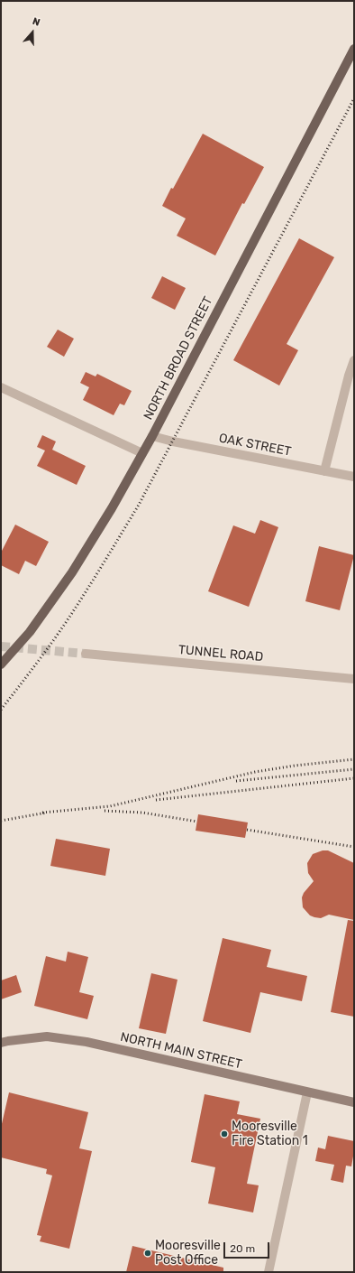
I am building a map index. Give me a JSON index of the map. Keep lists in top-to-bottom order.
{
  "streets": {
    "main road": ["NORTH BROAD STREET", "NORTH MAIN STREET"],
    "street": ["OAK STREET", "TUNNEL ROAD"]
  },
  "crossings": [
    ["NORTH BROAD STREET", "OAK STREET"]
  ],
  "places": ["Mooresville Fire Station 1", "Mooresville Post Office"],
  "scale_bar": "20 m",
  "north": "top"
}
